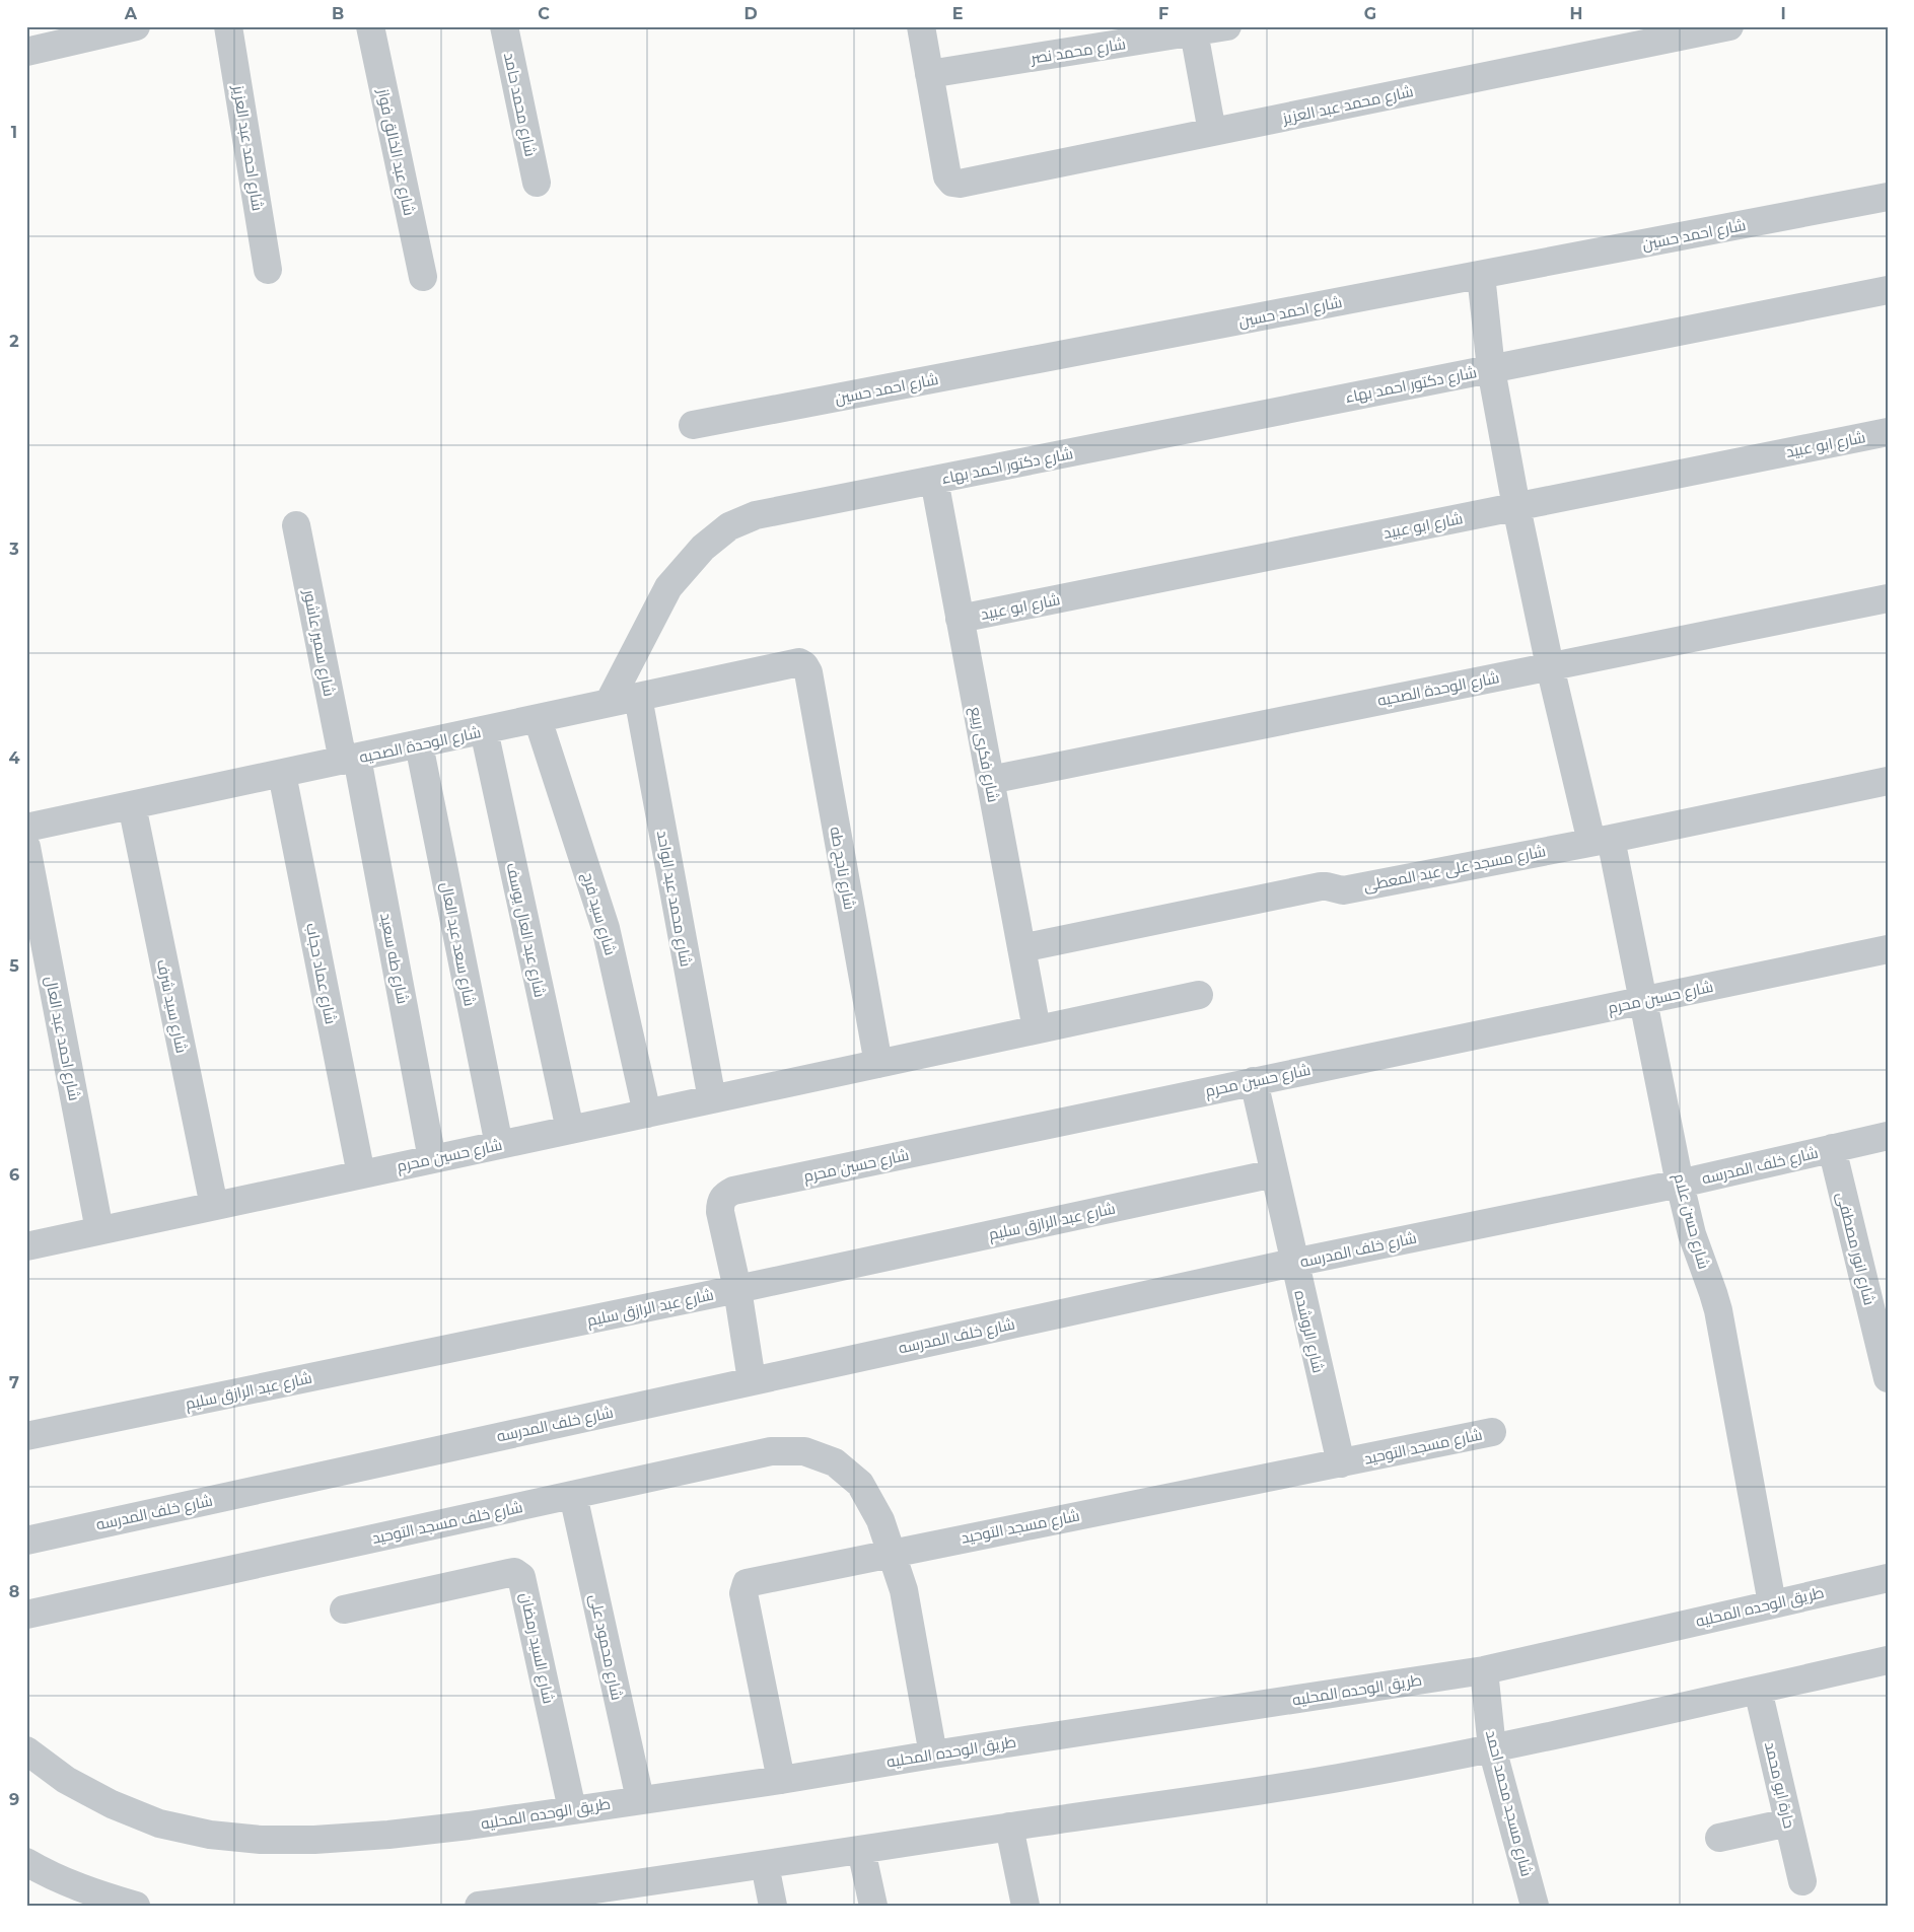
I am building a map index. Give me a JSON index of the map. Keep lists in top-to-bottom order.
{
  "streets": {
    "street": [
      "شارع محمد نصر",
      "شارع محمد حامد",
      "شارع محمد عبد العزيز",
      "شارع احمد عبد العزيز",
      "شارع عبد الخالق فواز",
      "شارع احمد حسين",
      "شارع دكتور احمد بهاء",
      "شارع ابو عبيد",
      "شارع سمير عاشور",
      "شارع الوحدة الصحيه",
      "شارع فكرى ربيع",
      "شارع ناجح طه",
      "شارع مسجد على عبد المعطى",
      "شارع محمد عبد الواحد",
      "شارع سيد فرج",
      "شارع عبد العال يوسف",
      "شارع سعد عبد العال",
      "شارع طه سعيد",
      "شارع عماد حجاب",
      "شارع حسين محرم",
      "شارع سيد شرف",
      "شارع احمد عبد العال",
      "شارع خلف المدرسه",
      "شارع عبد الرازق سليم",
      "شارع حسن علام",
      "شارع انور مصطفى",
      "شارع الروشده",
      "شارع مسجد التوحيد",
      "شارع خلف مسجد التوحيد",
      "طريق الوحده المحليه",
      "شارع محمود على",
      "شارع السيد رمضان",
      "حارة ابو محمد",
      "شارع مسجد محمد احمد"
    ]
  },
  "crossings": [
    ["شارع محمد نصر", "شارع محمد عبد العزيز"],
    ["شارع احمد حسين", "شارع حسن علام"],
    ["شارع دكتور احمد بهاء", "شارع الوحدة الصحيه"],
    ["شارع دكتور احمد بهاء", "شارع فكرى ربيع"],
    ["شارع دكتور احمد بهاء", "شارع حسن علام"],
    ["شارع ابو عبيد", "شارع فكرى ربيع"],
    ["شارع ابو عبيد", "شارع حسن علام"],
    ["شارع سمير عاشور", "شارع الوحدة الصحيه"],
    ["شارع سمير عاشور", "شارع طه سعيد"],
    ["شارع الوحدة الصحيه", "شارع فكرى ربيع"],
    ["شارع الوحدة الصحيه", "شارع ناجح طه"],
    ["شارع الوحدة الصحيه", "شارع محمد عبد الواحد"],
    ["شارع الوحدة الصحيه", "شارع سيد فرج"],
    ["شارع الوحدة الصحيه", "شارع عبد العال يوسف"],
    ["شارع الوحدة الصحيه", "شارع سعد عبد العال"],
    ["شارع الوحدة الصحيه", "شارع طه سعيد"],
    ["شارع الوحدة الصحيه", "شارع عماد حجاب"],
    ["شارع الوحدة الصحيه", "شارع سيد شرف"],
    ["شارع الوحدة الصحيه", "شارع حسن علام"],
    ["شارع فكرى ربيع", "شارع مسجد على عبد المعطى"],
    ["شارع فكرى ربيع", "شارع حسين محرم"],
    ["شارع ناجح طه", "شارع حسين محرم"],
    ["شارع مسجد على عبد المعطى", "شارع حسن علام"],
    ["شارع محمد عبد الواحد", "شارع حسين محرم"],
    ["شارع سيد فرج", "شارع حسين محرم"],
    ["شارع عبد العال يوسف", "شارع حسين محرم"],
    ["شارع سعد عبد العال", "شارع حسين محرم"],
    ["شارع طه سعيد", "شارع حسين محرم"],
    ["شارع عماد حجاب", "شارع حسين محرم"],
    ["شارع حسين محرم", "شارع سيد شرف"],
    ["شارع حسين محرم", "شارع احمد عبد العال"],
    ["شارع حسين محرم", "شارع خلف المدرسه"],
    ["شارع حسين محرم", "شارع عبد الرازق سليم"],
    ["شارع حسين محرم", "شارع حسن علام"],
    ["شارع حسين محرم", "شارع الروشده"],
    ["شارع خلف المدرسه", "شارع حسن علام"],
    ["شارع خلف المدرسه", "شارع انور مصطفى"],
    ["شارع خلف المدرسه", "شارع الروشده"],
    ["شارع عبد الرازق سليم", "شارع الروشده"],
    ["شارع حسن علام", "طريق الوحده المحليه"],
    ["شارع الروشده", "شارع مسجد التوحيد"],
    ["شارع مسجد التوحيد", "شارع خلف مسجد التوحيد"],
    ["شارع مسجد التوحيد", "طريق الوحده المحليه"],
    ["شارع خلف مسجد التوحيد", "شارع محمود على"],
    ["طريق الوحده المحليه", "شارع محمود على"],
    ["طريق الوحده المحليه", "شارع السيد رمضان"],
    ["طريق الوحده المحليه", "شارع مسجد محمد احمد"]
  ],
  "grid": {
    "columns": [
      "A",
      "B",
      "C",
      "D",
      "E",
      "F",
      "G",
      "H",
      "I"
    ],
    "rows": [
      "1",
      "2",
      "3",
      "4",
      "5",
      "6",
      "7",
      "8",
      "9"
    ]
  }
}
